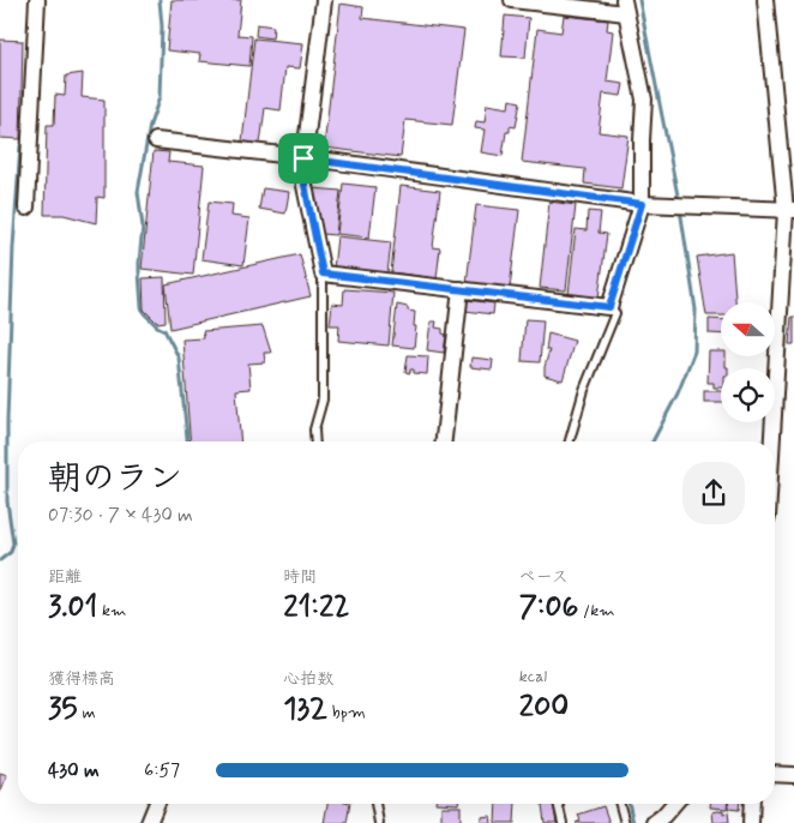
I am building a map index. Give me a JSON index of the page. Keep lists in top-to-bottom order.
{
  "north": "left",
  "page": {
    "heading": ["朝のラン", "07:30 · 7 × 430 m"],
    "stats": [
      ["距離", "3.01 km"],
      ["時間", "21:22"],
      ["ペース", "7:06 /km"],
      ["獲得標高", "35 m"],
      ["心拍数", "132 bpm"],
      ["kcal", "200"]
    ],
    "list": [
      {
        "name": "430 m",
        "note": "6:57"
      }
    ]
  }
}
